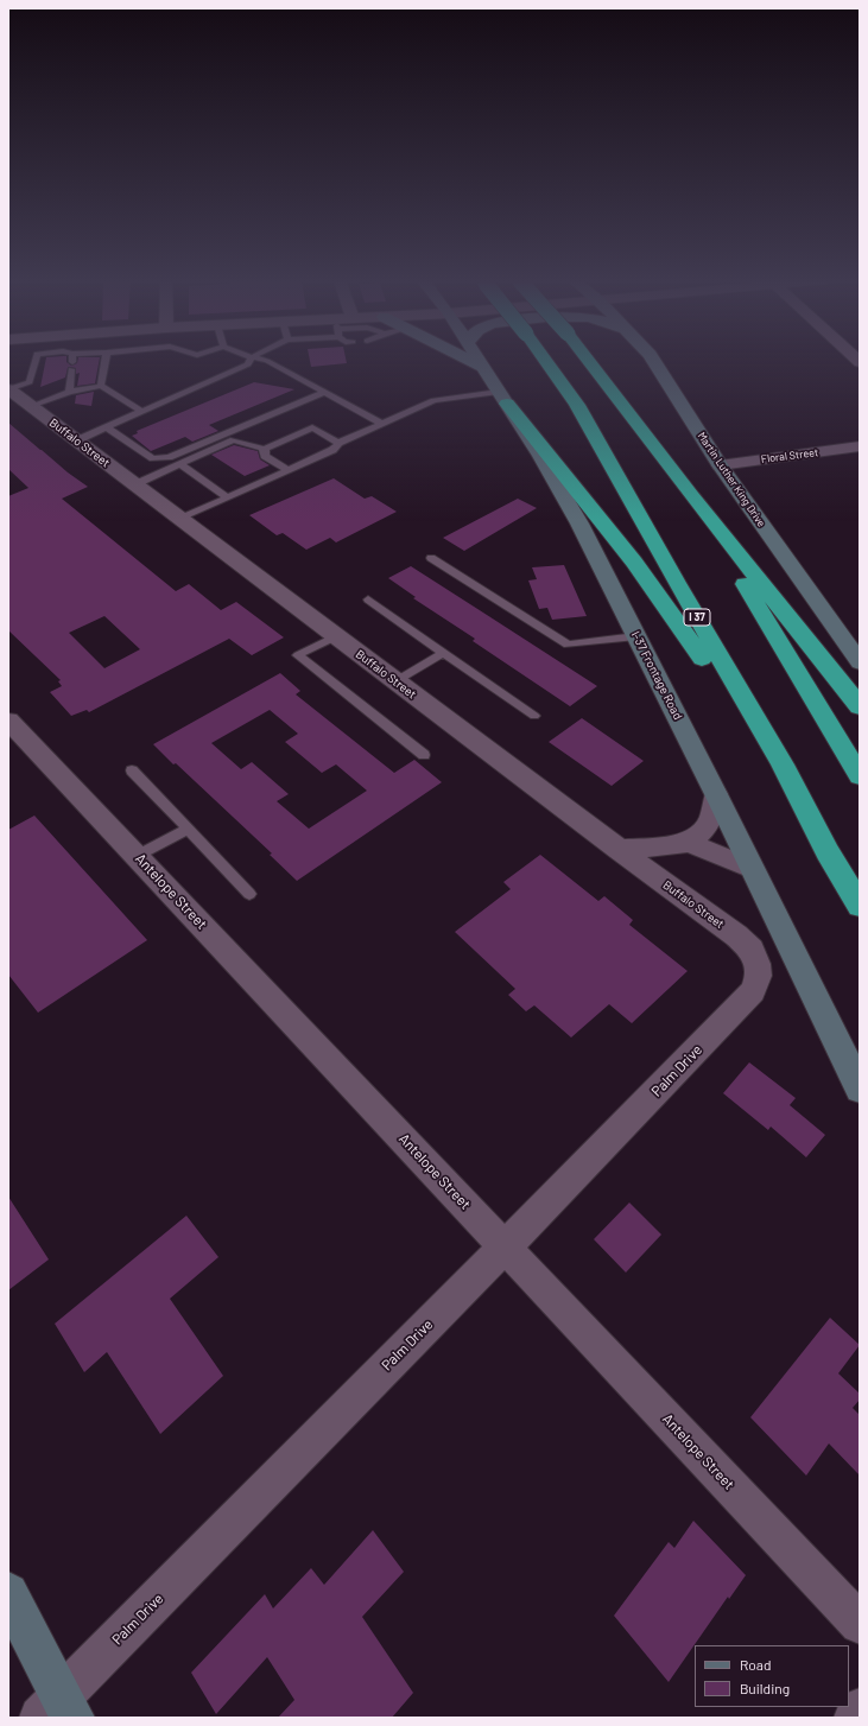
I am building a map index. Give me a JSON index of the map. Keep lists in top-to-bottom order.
{
  "streets": {
    "highway": ["I 37"],
    "main road": ["Martin Luther King Drive", "I-37 Frontage Road"],
    "street": [
      "Buffalo Street",
      "Floral Street",
      "Antelope Street",
      "Palm Drive"
    ]
  },
  "crossings": [
    ["Buffalo Street", "Palm Drive"],
    ["Floral Street", "Martin Luther King Drive"],
    ["Antelope Street", "Palm Drive"]
  ],
  "legend": ["Road", "Building"]
}
